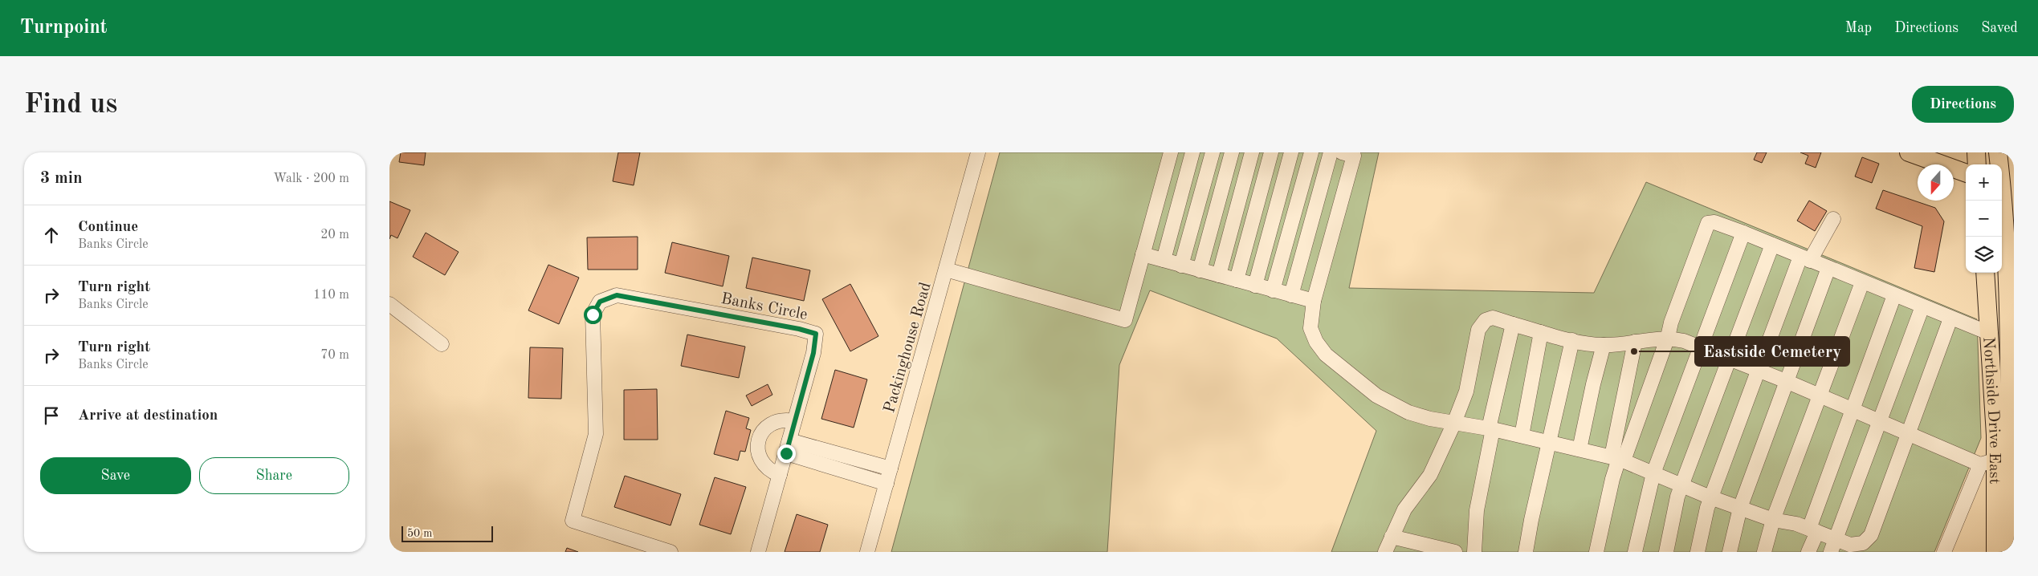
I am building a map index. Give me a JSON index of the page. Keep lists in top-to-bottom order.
{
  "streets": {
    "main road": ["Northside Drive East"],
    "street": ["Banks Circle", "Packinghouse Road"]
  },
  "places": ["Eastside Cemetery"],
  "scale_bar": "50 m",
  "north": "bottom",
  "page": {
    "header": "Turnpoint",
    "nav": ["Map", "Directions", "Saved"],
    "buttons": [
      "Directions",
      ["Save", "Share"]
    ],
    "title": "Find us",
    "heading": ["3 min", "Walk · 200 m"],
    "map_buttons": ["+", "−"],
    "list": [
      ["Continue", "Banks Circle", "20 m"],
      ["Turn right", "Banks Circle", "110 m"],
      ["Turn right", "Banks Circle", "70 m"],
      "Arrive at destination"
    ],
    "scale": "50 m"
  }
}
